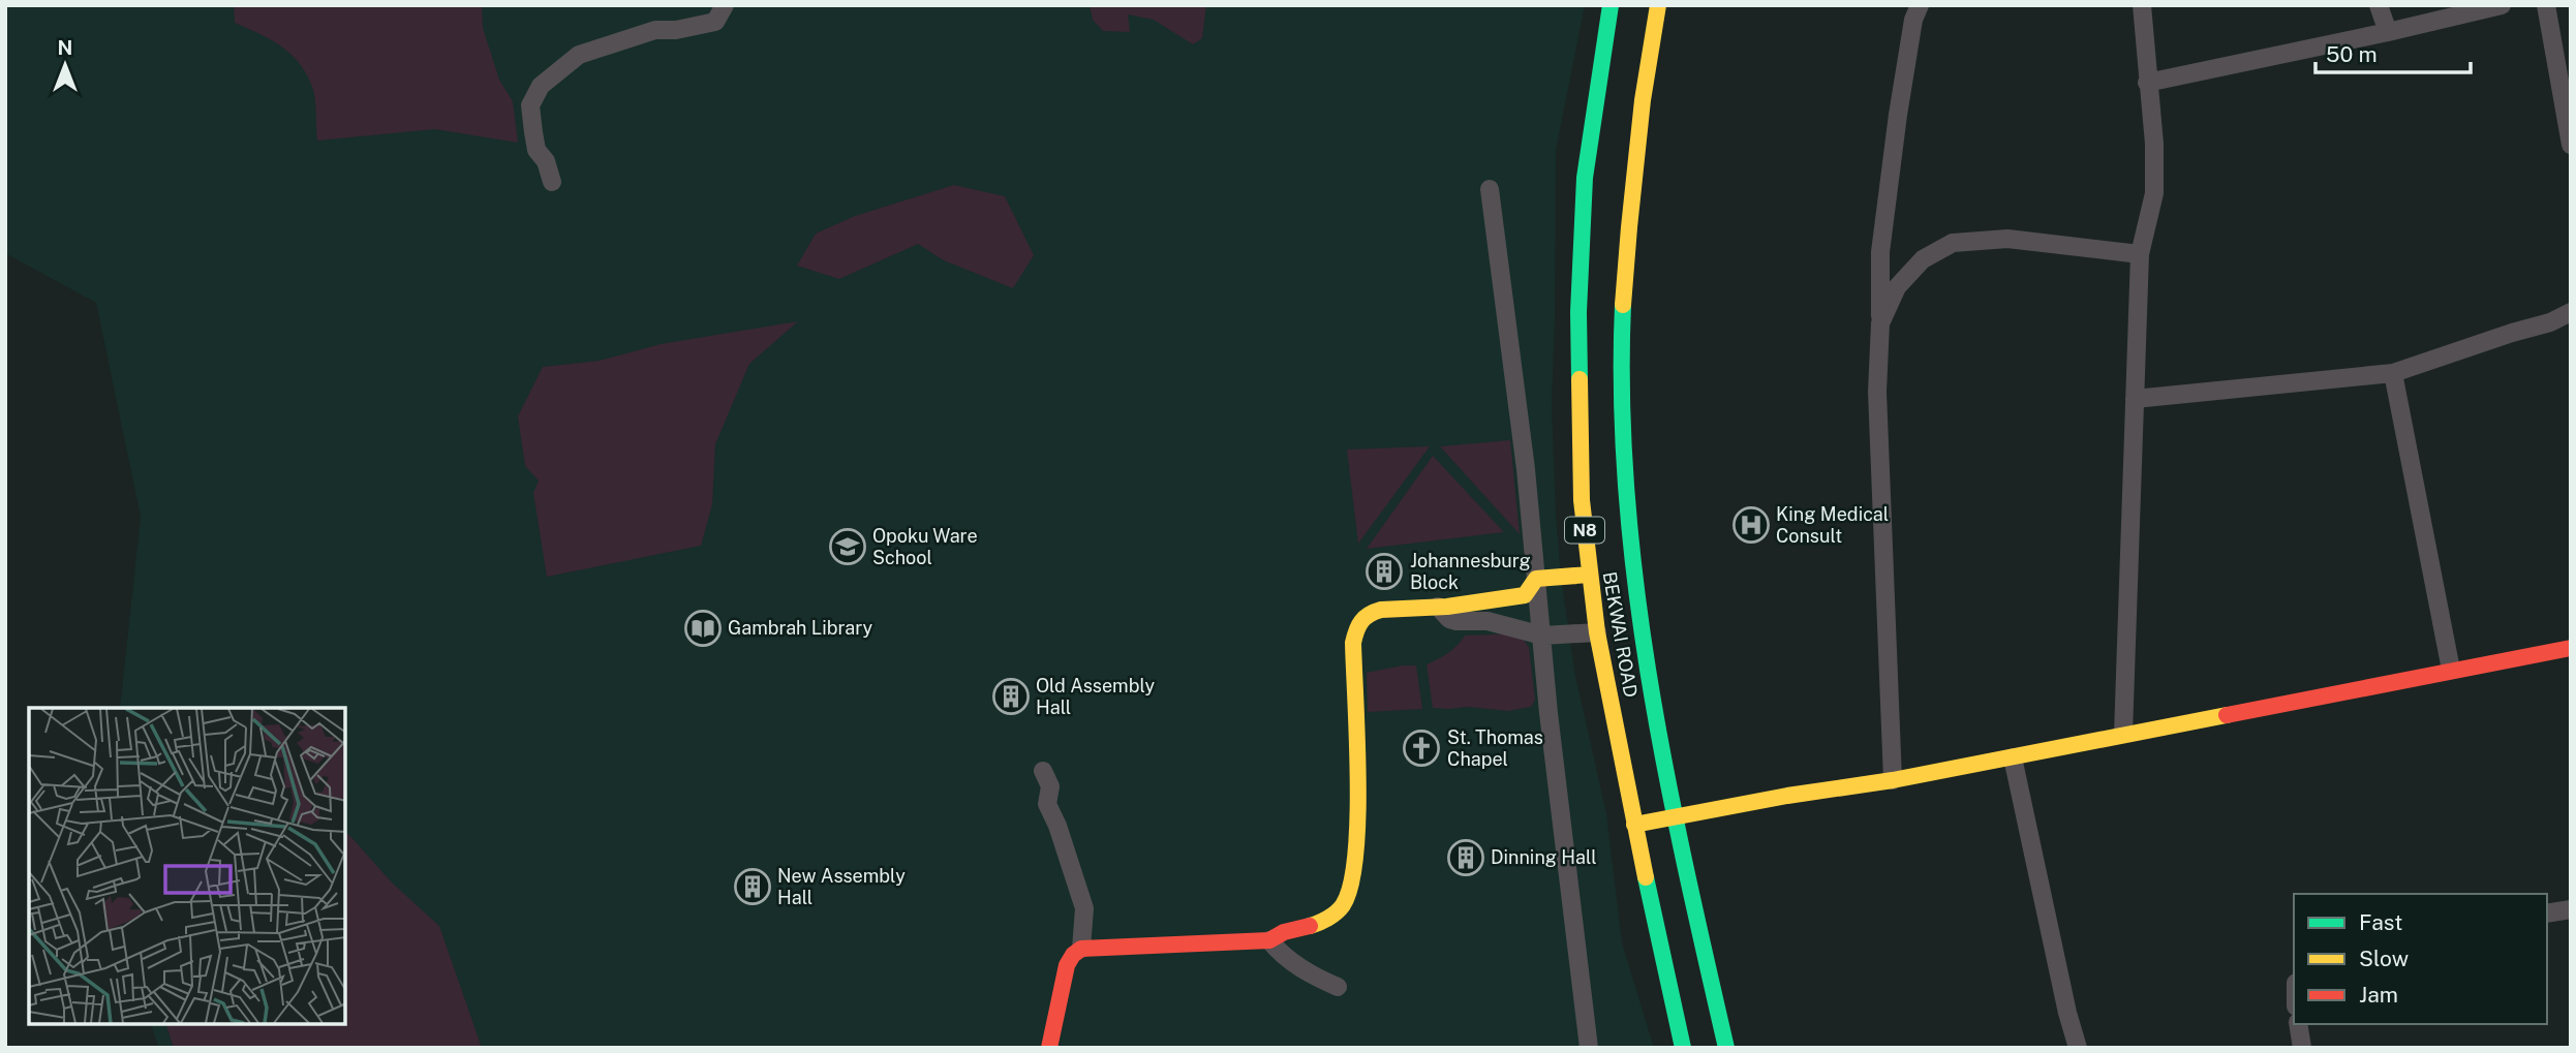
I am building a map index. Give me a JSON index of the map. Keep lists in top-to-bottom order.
{
  "streets": {
    "main road": ["N8", "BEKWAI ROAD"]
  },
  "places": {
    "hospital": ["King Medical Consult"],
    "school or university": ["Opoku Ware School"],
    "building": [
      "Johannesburg Block",
      "Old Assembly Hall",
      "Dinning Hall",
      "New Assembly Hall"
    ],
    "library": ["Gambrah Library"],
    "church": ["St. Thomas Chapel"]
  },
  "legend": ["Fast", "Slow", "Jam"],
  "scale_bar": "50 m",
  "north": "top"
}
